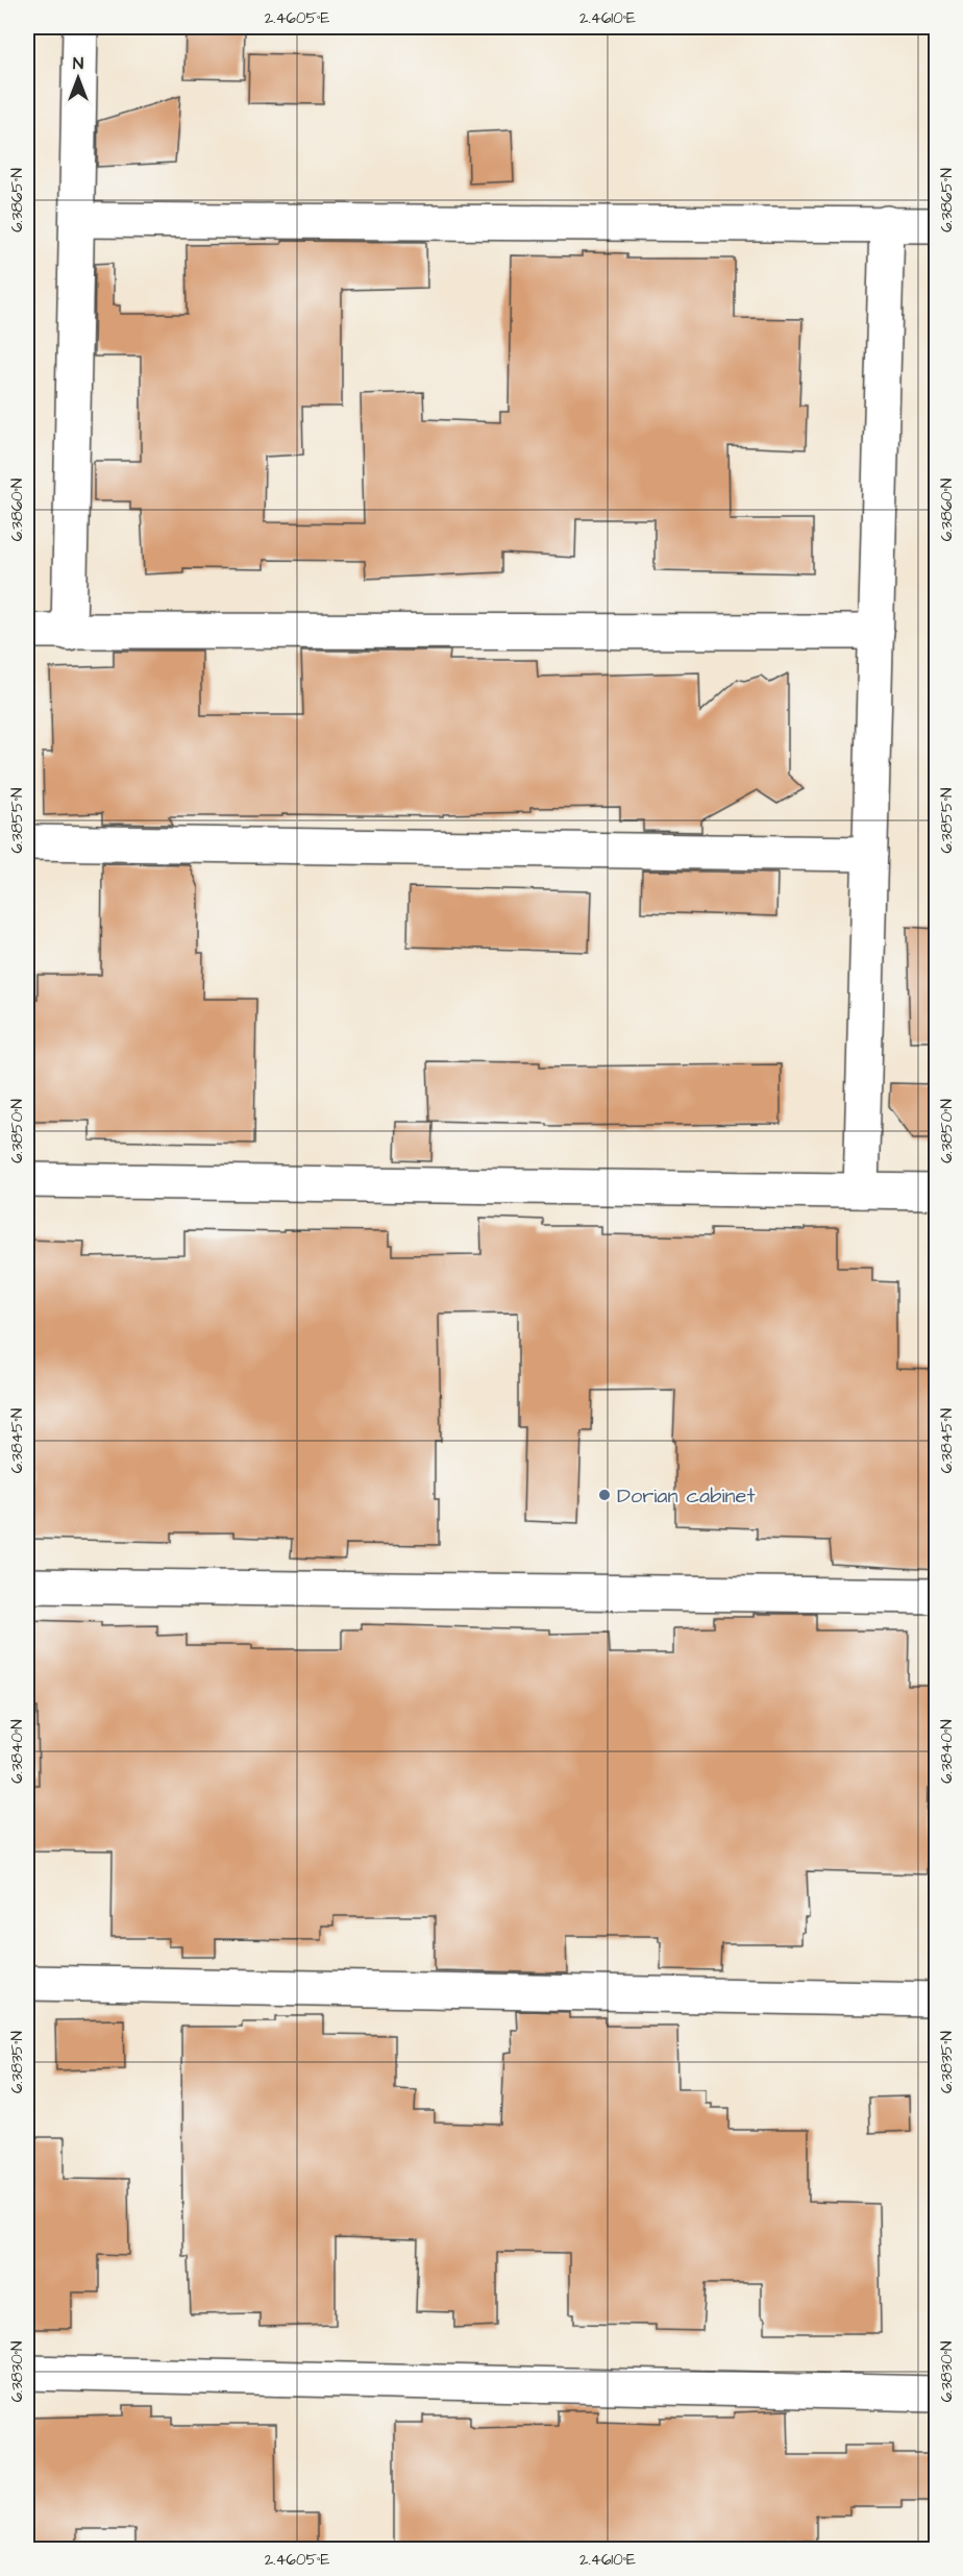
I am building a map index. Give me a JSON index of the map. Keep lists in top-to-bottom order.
{
  "places": ["Dorian cabinet"],
  "north": "top",
  "coordinates": [
    "2.4605°E",
    "2.4610°E",
    "6.3865°N",
    "6.3860°N",
    "6.3855°N",
    "6.3850°N",
    "6.3845°N",
    "6.3840°N",
    "6.3835°N",
    "6.3830°N"
  ]
}
